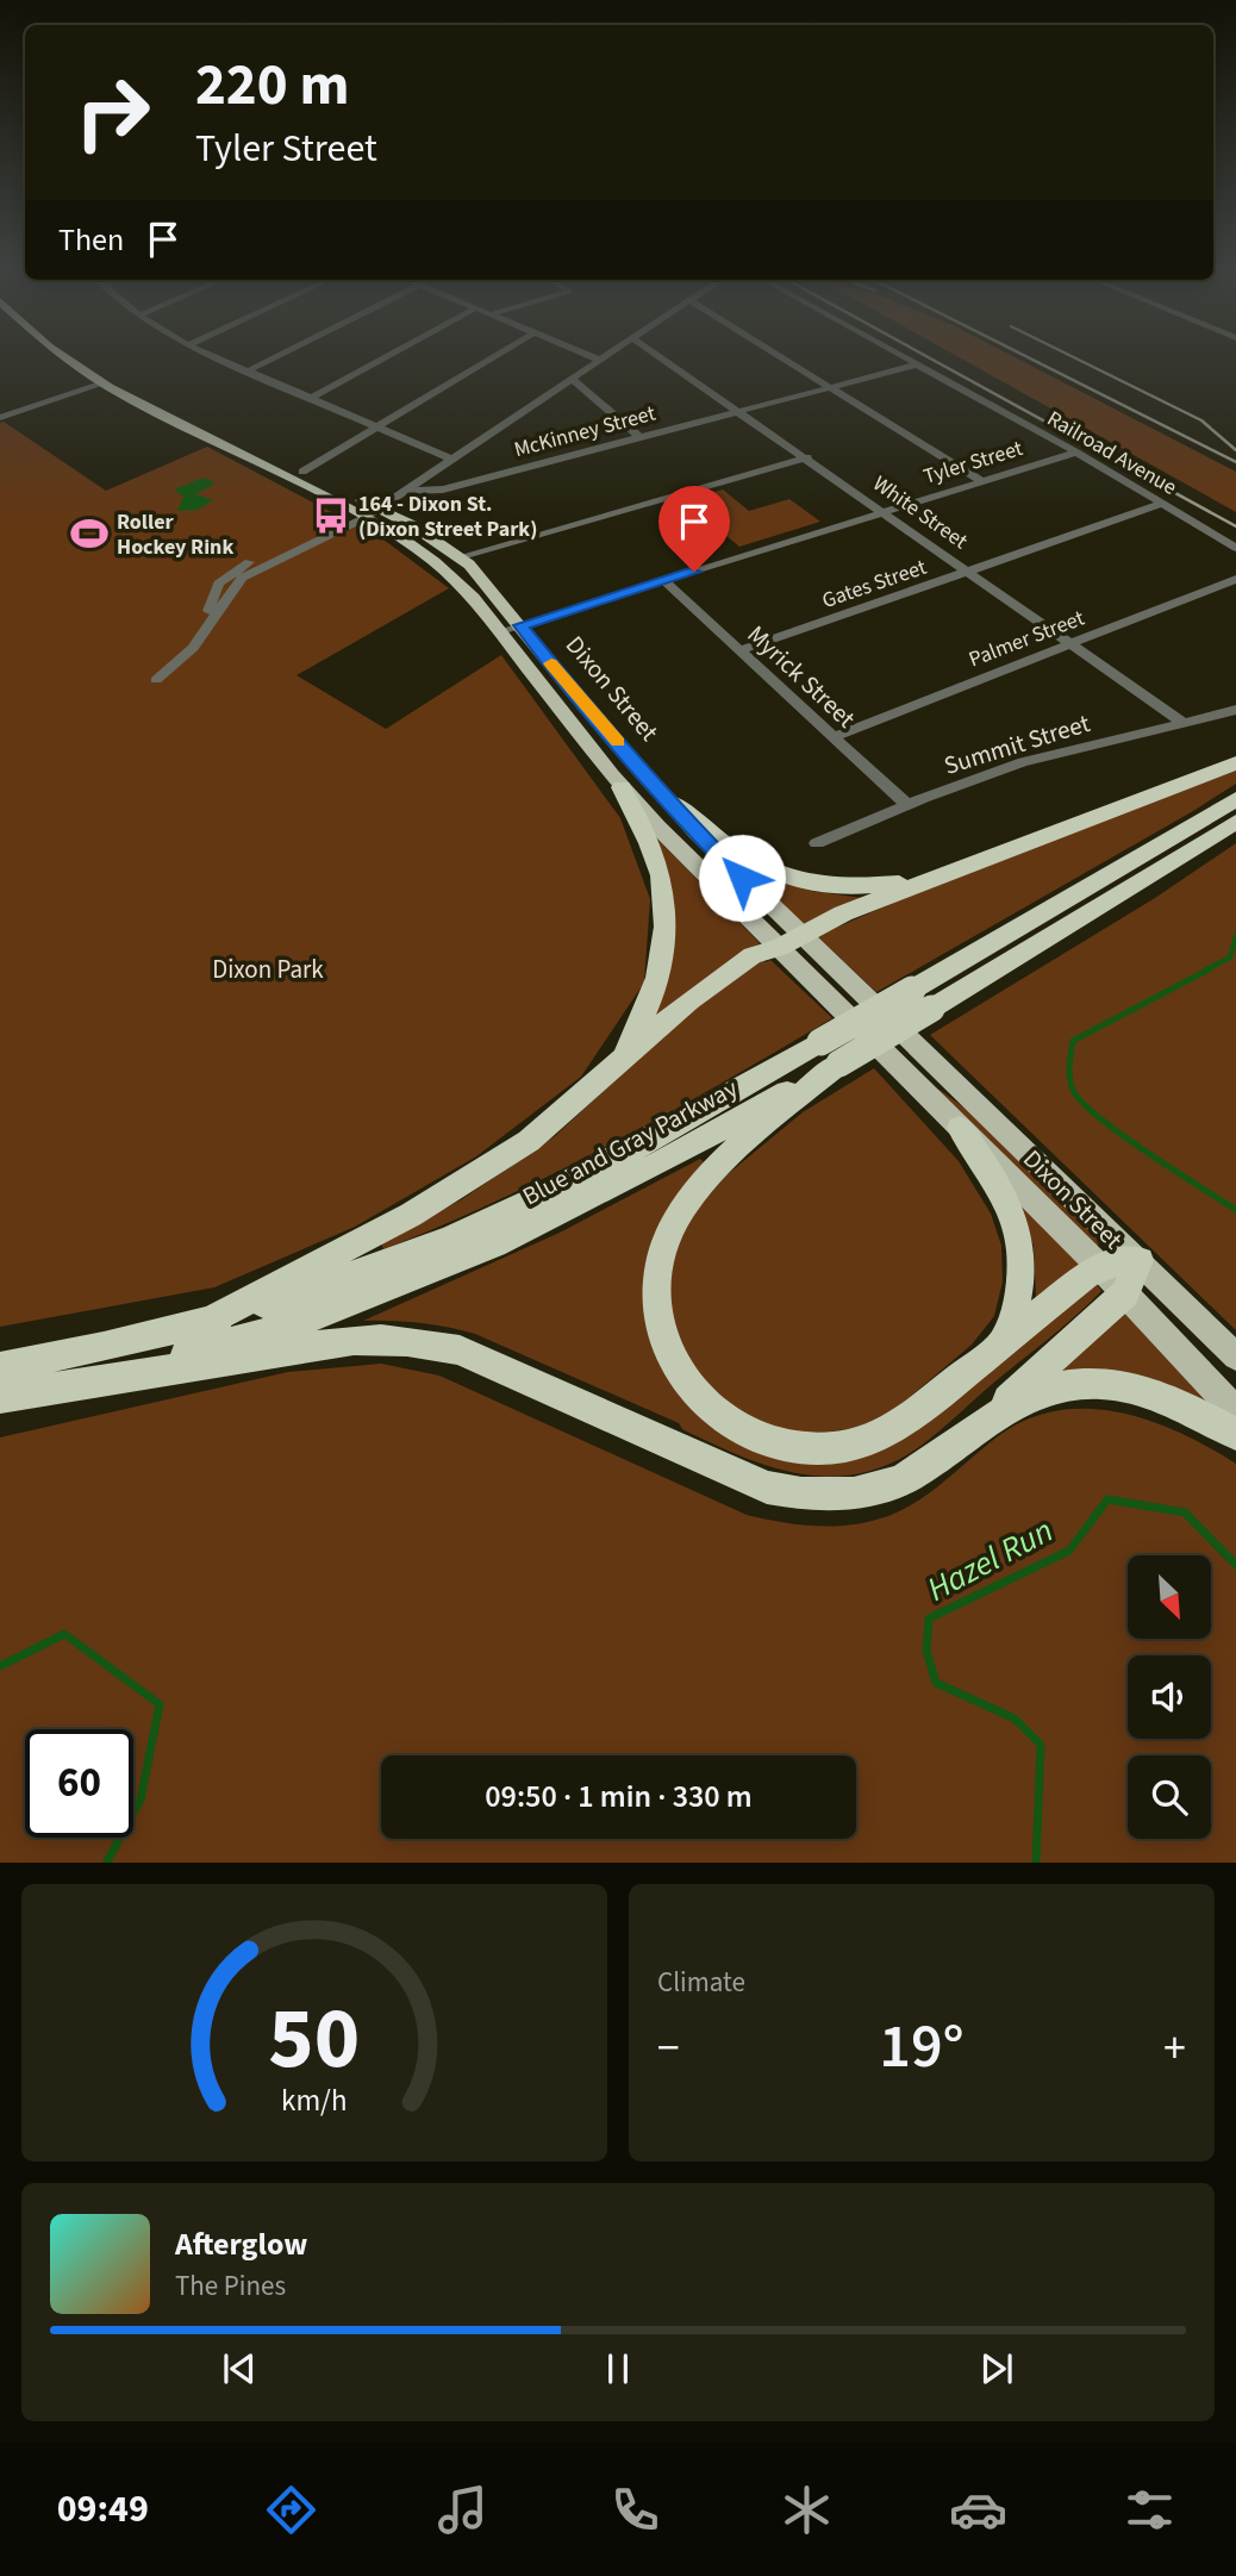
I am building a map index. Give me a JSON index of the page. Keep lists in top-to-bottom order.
{
  "streets": {
    "highway": ["Blue and Gray Parkway"],
    "main road": ["Dixon Street"],
    "street": [
      "McKinney Street",
      "Railroad Avenue",
      "Tyler Street",
      "White Street",
      "Gates Street",
      "Palmer Street",
      "Myrick Street",
      "Summit Street"
    ]
  },
  "crossings": [
    ["McKinney Street", "Railroad Avenue"],
    ["McKinney Street", "White Street"],
    ["Railroad Avenue", "Tyler Street"],
    ["Railroad Avenue", "Gates Street"],
    ["Tyler Street", "White Street"],
    ["Tyler Street", "Myrick Street"],
    ["Tyler Street", "Dixon Street"],
    ["White Street", "Gates Street"],
    ["White Street", "Palmer Street"],
    ["White Street", "Summit Street"],
    ["Gates Street", "Myrick Street"],
    ["Palmer Street", "Myrick Street"],
    ["Myrick Street", "Summit Street"]
  ],
  "water": ["Hazel Run"],
  "parks": ["Dixon Park"],
  "places": {
    "bus stop": ["164 - Dixon St. (Dixon Street Park)"],
    "sports": ["Roller Hockey Rink"]
  },
  "north": "bottom right",
  "page": {
    "turn": ["220 m", "Tyler Street"],
    "then": "Then",
    "limit": "60",
    "trip": "09:50 · 1 min · 330 m",
    "tile": "Climate",
    "heat": ["−", "19°", "+"],
    "song": ["Afterglow", "The Pines"],
    "tabs": "09:49",
    "gauge": ["50", "km/h"]
  }
}
